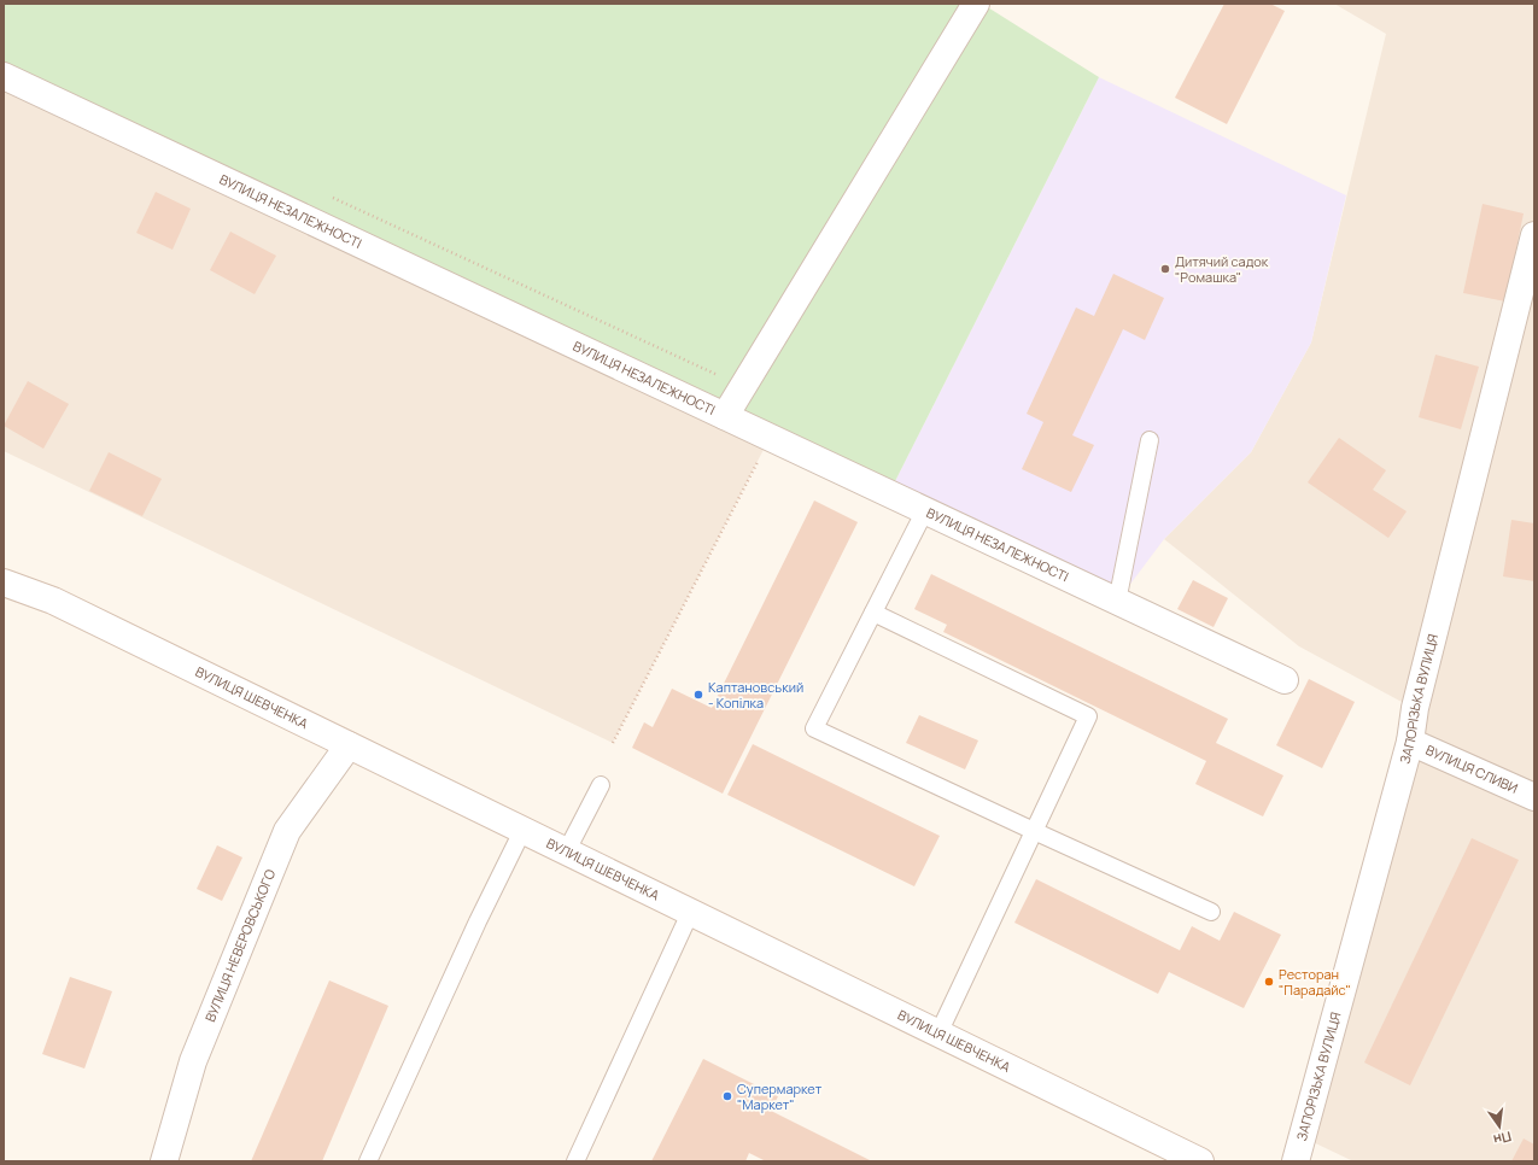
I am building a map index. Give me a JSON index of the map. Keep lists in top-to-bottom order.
{
  "streets": {
    "street": [
      "ВУЛИЦЯ НЕЗАЛЕЖНОСТІ",
      "ВУЛИЦЯ ШЕВЧЕНКА",
      "ЗАПОРІЗЬКА ВУЛИЦЯ",
      "ВУЛИЦЯ СЛИВИ",
      "ВУЛИЦЯ НЕВЕРОВСЬКОГО"
    ]
  },
  "crossings": [
    ["ВУЛИЦЯ ШЕВЧЕНКА", "ВУЛИЦЯ НЕВЕРОВСЬКОГО"],
    ["ЗАПОРІЗЬКА ВУЛИЦЯ", "ВУЛИЦЯ СЛИВИ"]
  ],
  "places": [
    "Дитячий садок \"Ромашка\"",
    "Каптановський - Копілка",
    "Ресторан \"Парадайс\"",
    "Супермаркет \"Маркет\""
  ],
  "north": "bottom"
}
